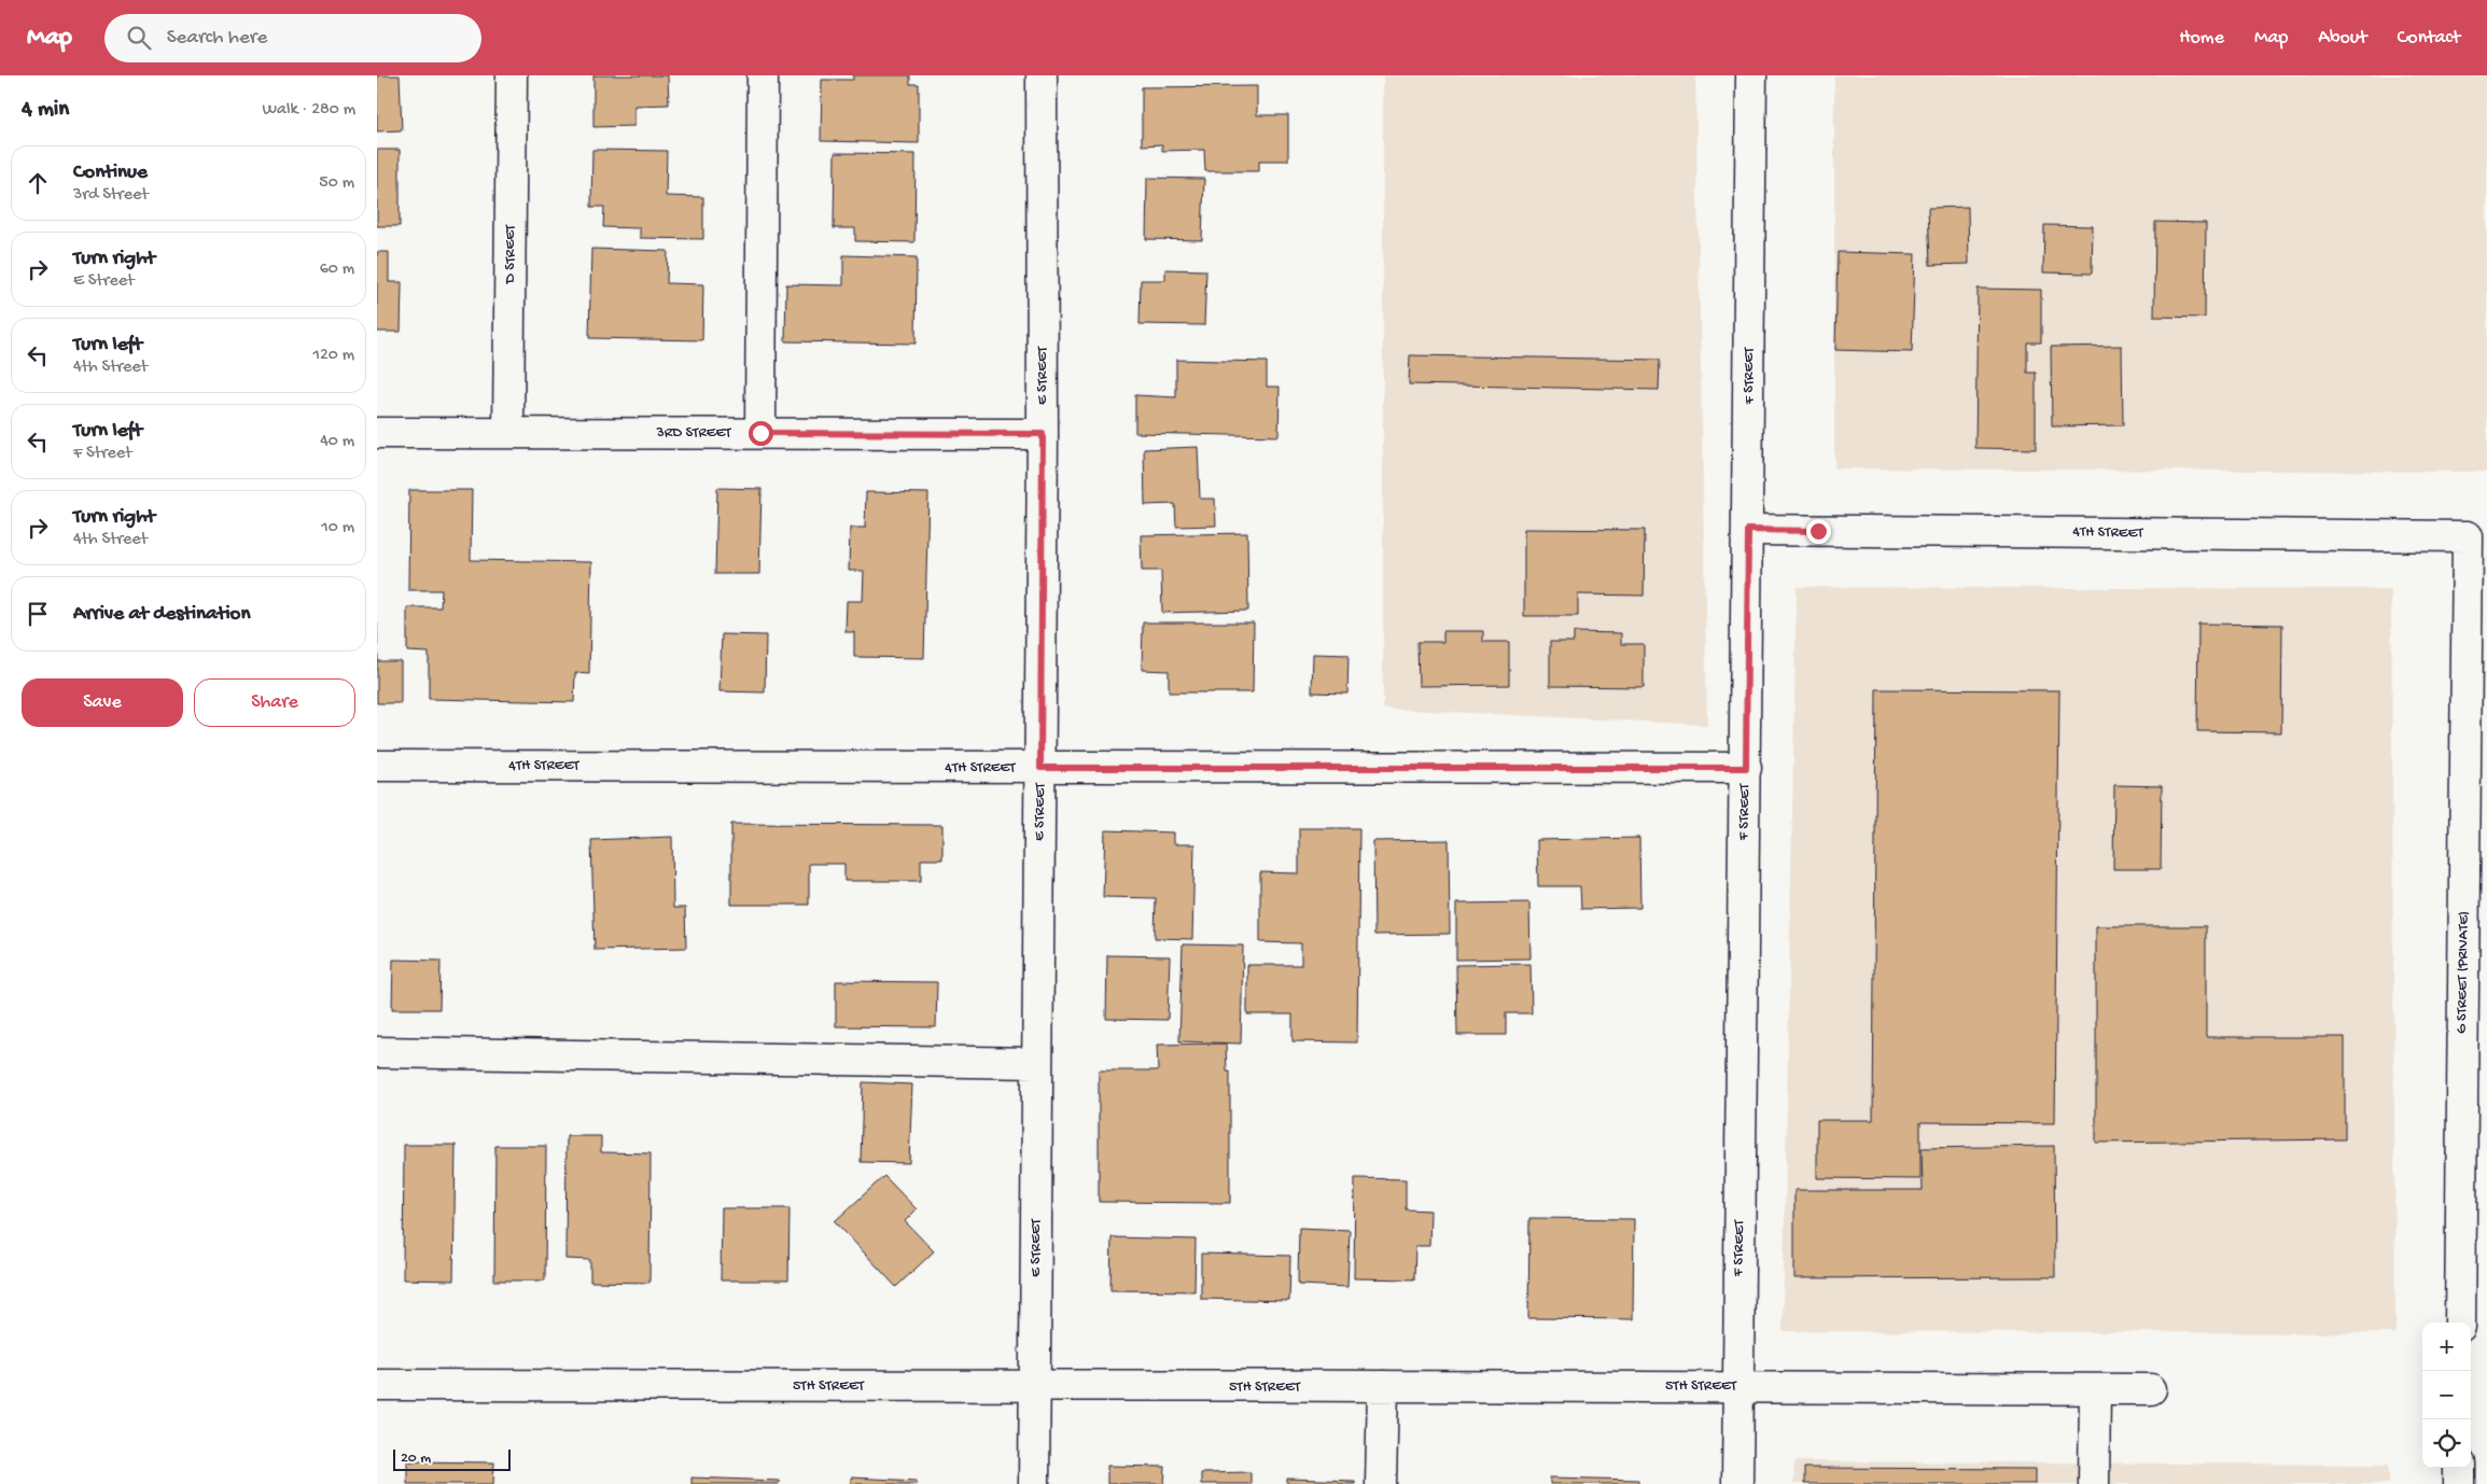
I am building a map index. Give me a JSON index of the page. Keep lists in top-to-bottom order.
{
  "streets": {
    "street": [
      "D STREET",
      "E STREET",
      "F STREET",
      "3RD STREET",
      "4TH STREET",
      "G STREET (PRIVATE)",
      "5TH STREET"
    ]
  },
  "crossings": [
    ["D STREET", "3RD STREET"],
    ["E STREET", "3RD STREET"],
    ["E STREET", "4TH STREET"],
    ["E STREET", "5TH STREET"],
    ["F STREET", "4TH STREET"],
    ["F STREET", "5TH STREET"],
    ["4TH STREET", "G STREET (PRIVATE)"]
  ],
  "scale_bar": "20 m",
  "page": {
    "header": "Map",
    "search": "Search here",
    "nav": [
      "Home",
      "Map",
      "About",
      "Contact"
    ],
    "heading": ["4 min", "Walk · 280 m"],
    "list": [
      ["Continue", "3rd Street", "50 m"],
      ["Turn right", "E Street", "60 m"],
      ["Turn left", "4th Street", "120 m"],
      ["Turn left", "F Street", "40 m"],
      ["Turn right", "4th Street", "10 m"],
      "Arrive at destination"
    ],
    "buttons": ["Save", "Share"],
    "map_buttons": ["+", "−"],
    "scale": "20 m"
  }
}
